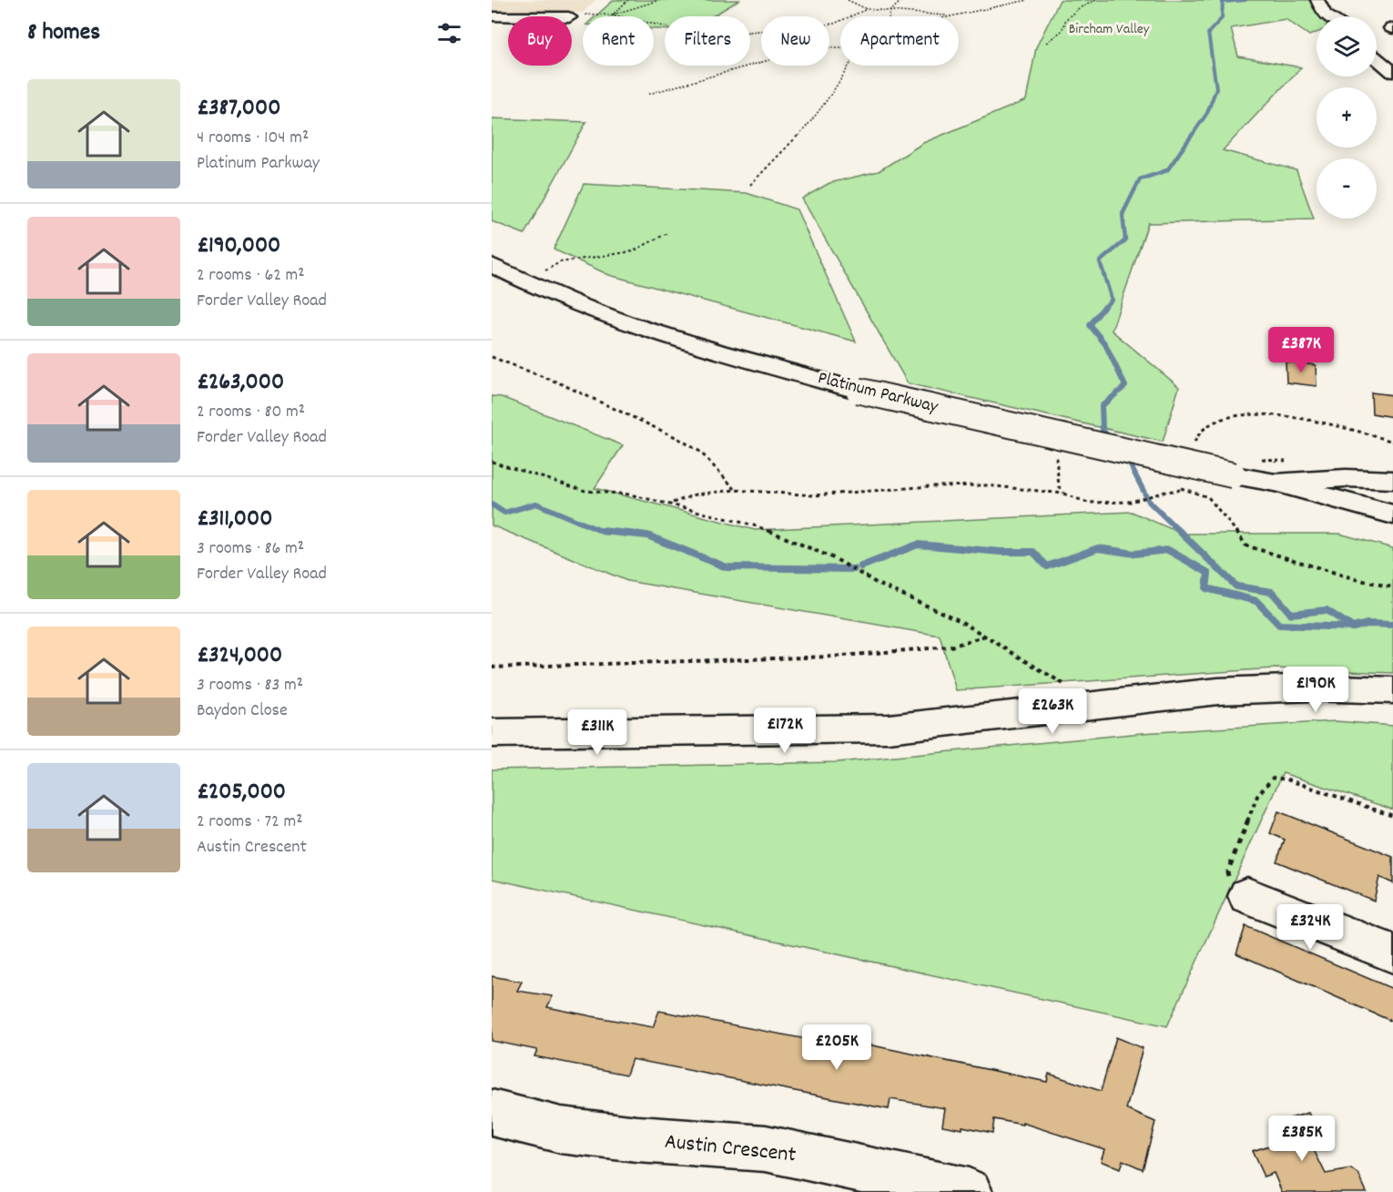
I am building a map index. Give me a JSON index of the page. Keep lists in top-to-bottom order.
{
  "streets": {
    "main road": ["Platinum Parkway", "Austin Crescent"]
  },
  "parks": ["Bircham Valley"],
  "page": {
    "heading": "8 homes",
    "map_buttons": ["+", "−"],
    "chip": [
      "Buy",
      "Rent",
      "Filters",
      "New",
      "Apartment"
    ],
    "list": [
      {
        "name": "£387,000",
        "note": "4 rooms · 104 m² · Platinum Parkway"
      },
      {
        "name": "£190,000",
        "note": "2 rooms · 62 m² · Forder Valley Road"
      },
      {
        "name": "£263,000",
        "note": "2 rooms · 80 m² · Forder Valley Road"
      },
      {
        "name": "£311,000",
        "note": "3 rooms · 86 m² · Forder Valley Road"
      },
      {
        "name": "£324,000",
        "note": "3 rooms · 83 m² · Baydon Close"
      },
      {
        "name": "£205,000",
        "note": "2 rooms · 72 m² · Austin Crescent"
      }
    ],
    "price": [
      "£387K",
      "£190K",
      "£263K",
      "£172K",
      "£311K",
      "£324K",
      "£205K",
      "£385K"
    ]
  }
}
